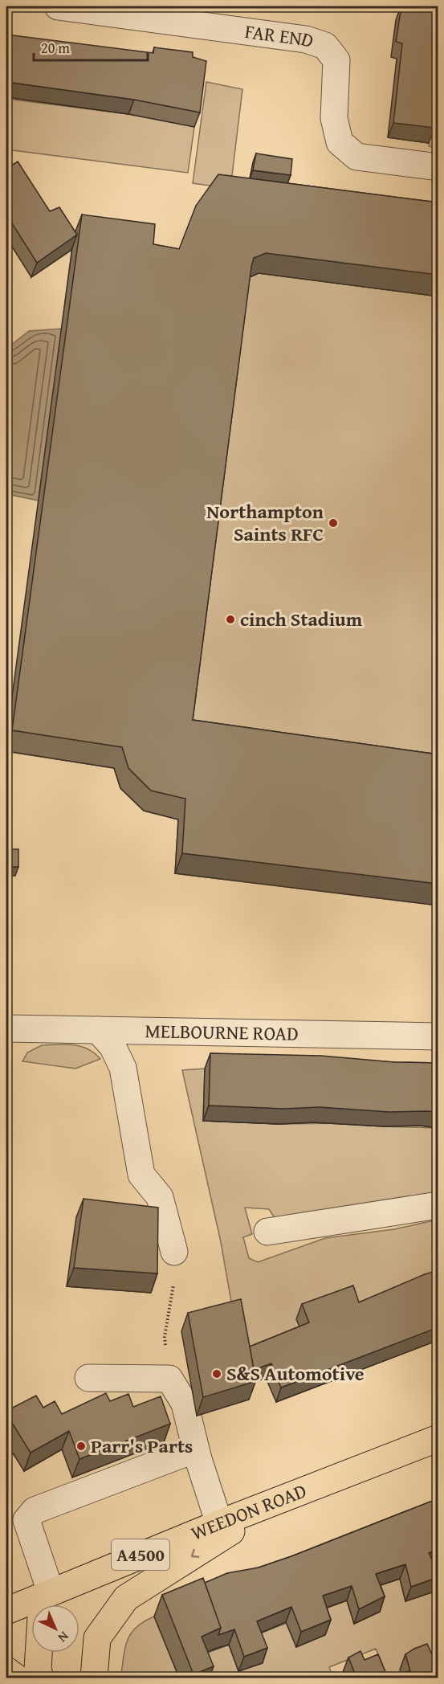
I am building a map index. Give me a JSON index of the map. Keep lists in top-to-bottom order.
{
  "streets": {
    "main road": ["WEEDON ROAD", "A4500"],
    "street": ["FAR END", "MELBOURNE ROAD"]
  },
  "places": [
    "Northampton Saints RFC",
    "cinch Stadium",
    "S&S Automotive",
    "Parr's Parts"
  ],
  "scale_bar": "20 m",
  "north": "bottom right"
}
